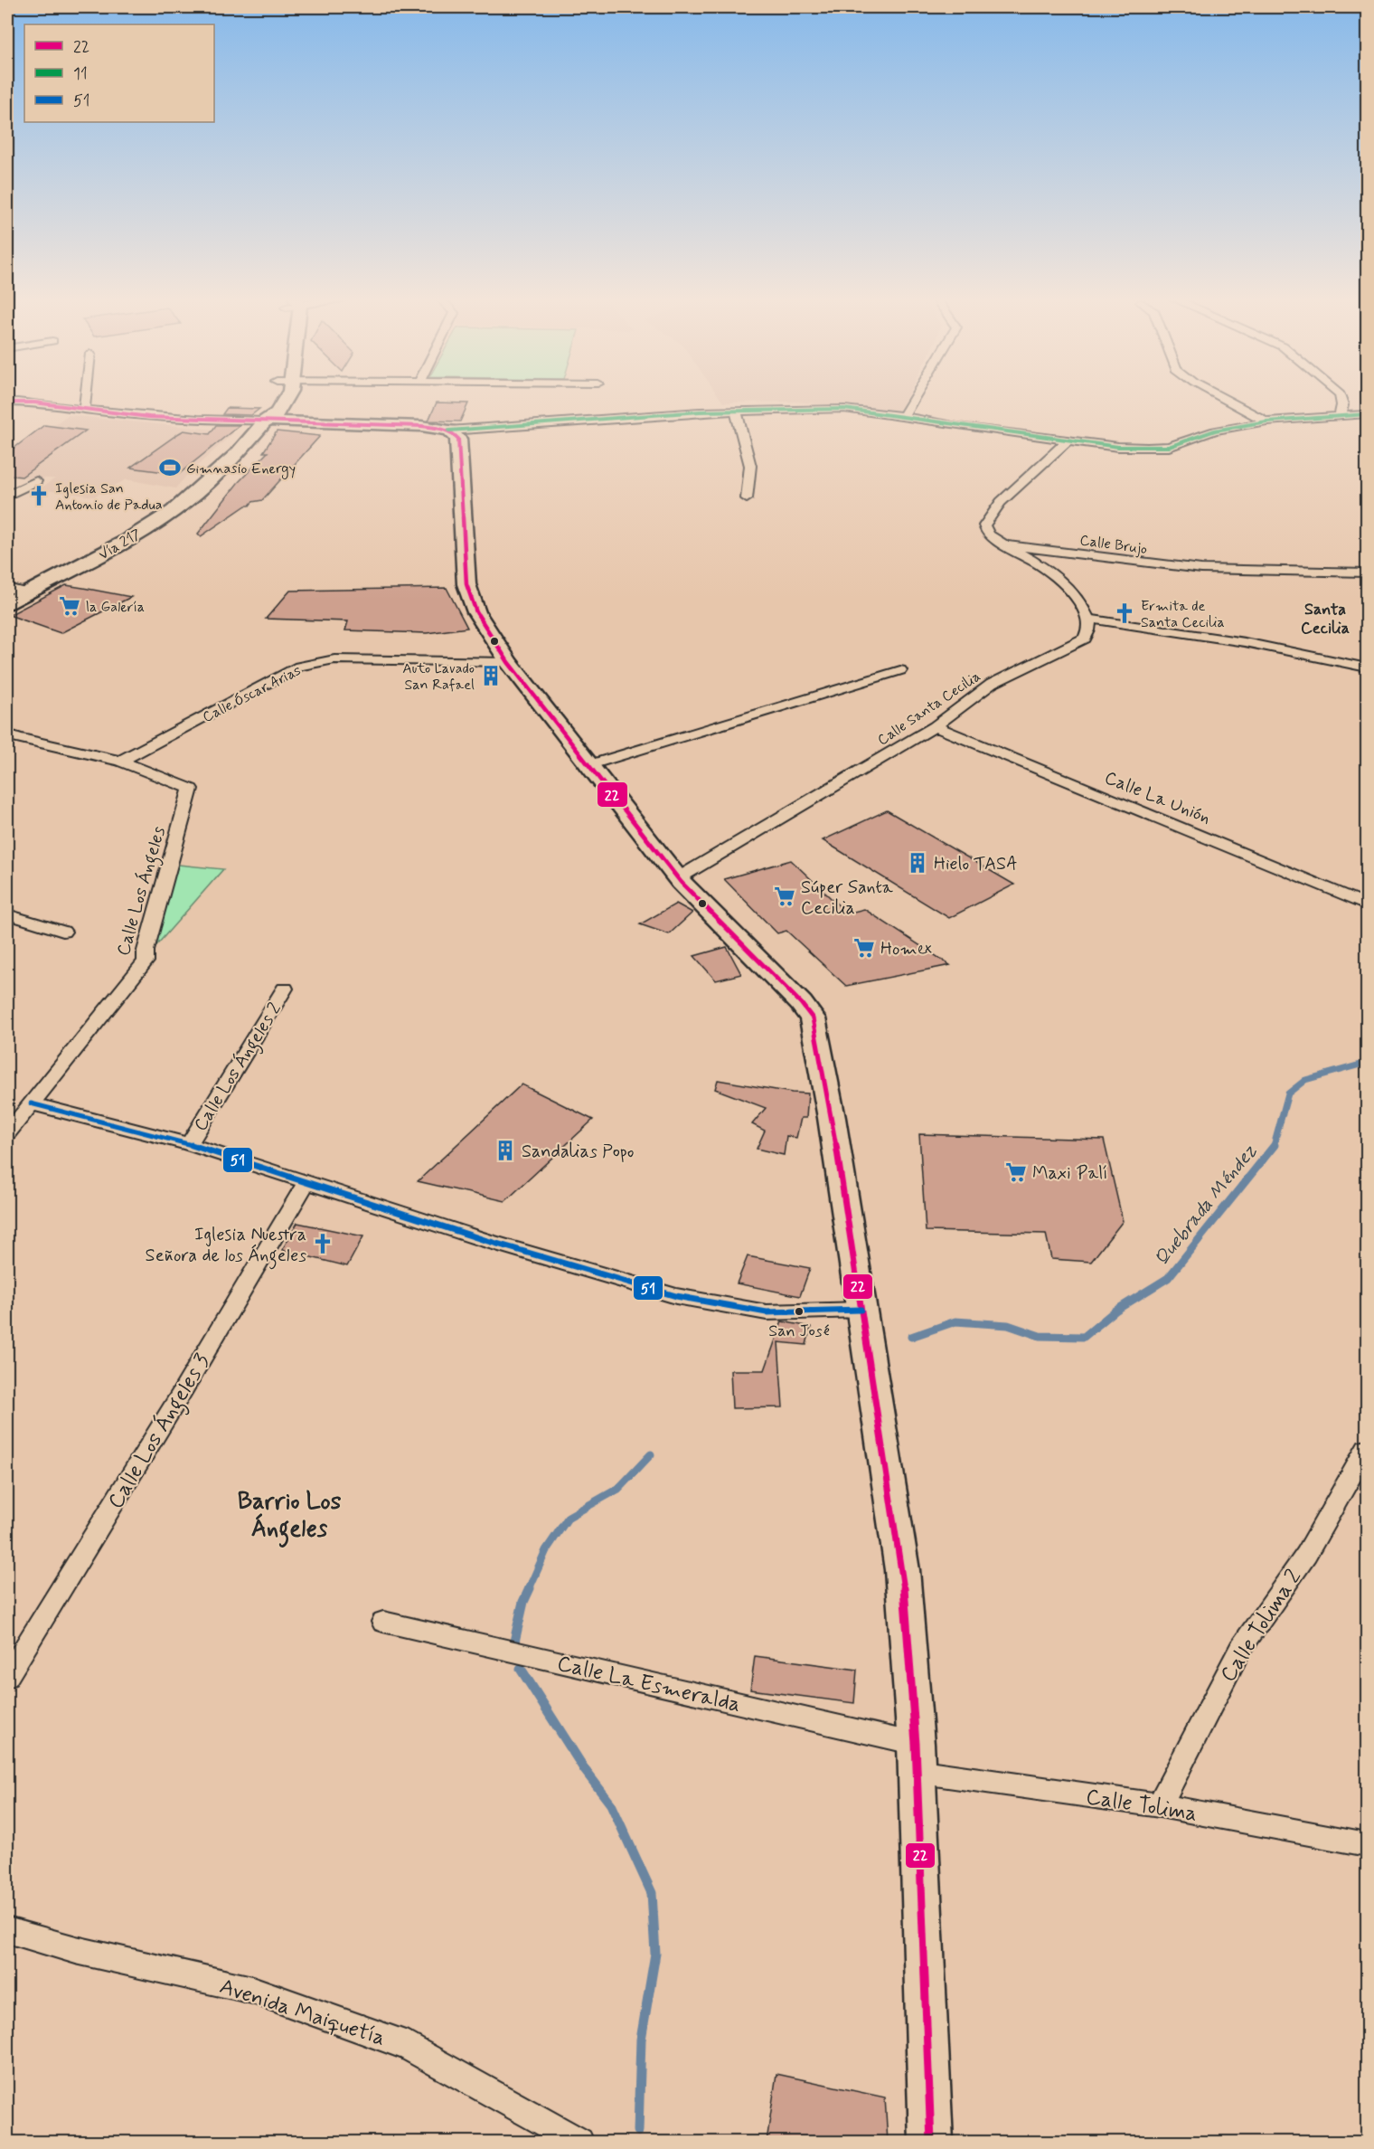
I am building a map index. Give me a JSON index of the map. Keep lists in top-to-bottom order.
{
  "streets": {
    "main road": ["Vía 217"],
    "street": [
      "Calle Brujo",
      "Calle Óscar Arias",
      "Calle Santa Cecilia",
      "Calle La Unión",
      "Calle Los Ángeles",
      "Calle Los Ángeles 2",
      "Calle Los Ángeles 3",
      "Calle Tolima 2",
      "Calle La Esmeralda",
      "Calle Tolima",
      "Avenida Maiquetía"
    ]
  },
  "crossings": [
    ["Calle Óscar Arias", "Calle Los Ángeles"],
    ["Calle Santa Cecilia", "Calle La Unión"],
    ["Calle Tolima 2", "Calle Tolima"],
    ["Calle La Esmeralda", "Calle Tolima"]
  ],
  "districts": ["Santa Cecilia", "Barrio Los Ángeles"],
  "water": ["Quebrada Méndez"],
  "places": {
    "sports": ["Gimnasio Energy"],
    "church": ["Iglesia San Antonio de Padua", "Ermita de Santa Cecilia", "Iglesia Nuestra Señora de los Ángeles"],
    "supermarket": [
      "la Galería",
      "Súper Santa Cecilia",
      "Homex",
      "Maxi Palí"
    ],
    "building": ["Auto Lavado San Rafael", "Hielo TASA", "Sandalias Popo"],
    "other": ["San José"]
  },
  "lines": ["transit line 22", "transit line 11", "transit line 51"],
  "legend": ["22", "11", "51"]
}
